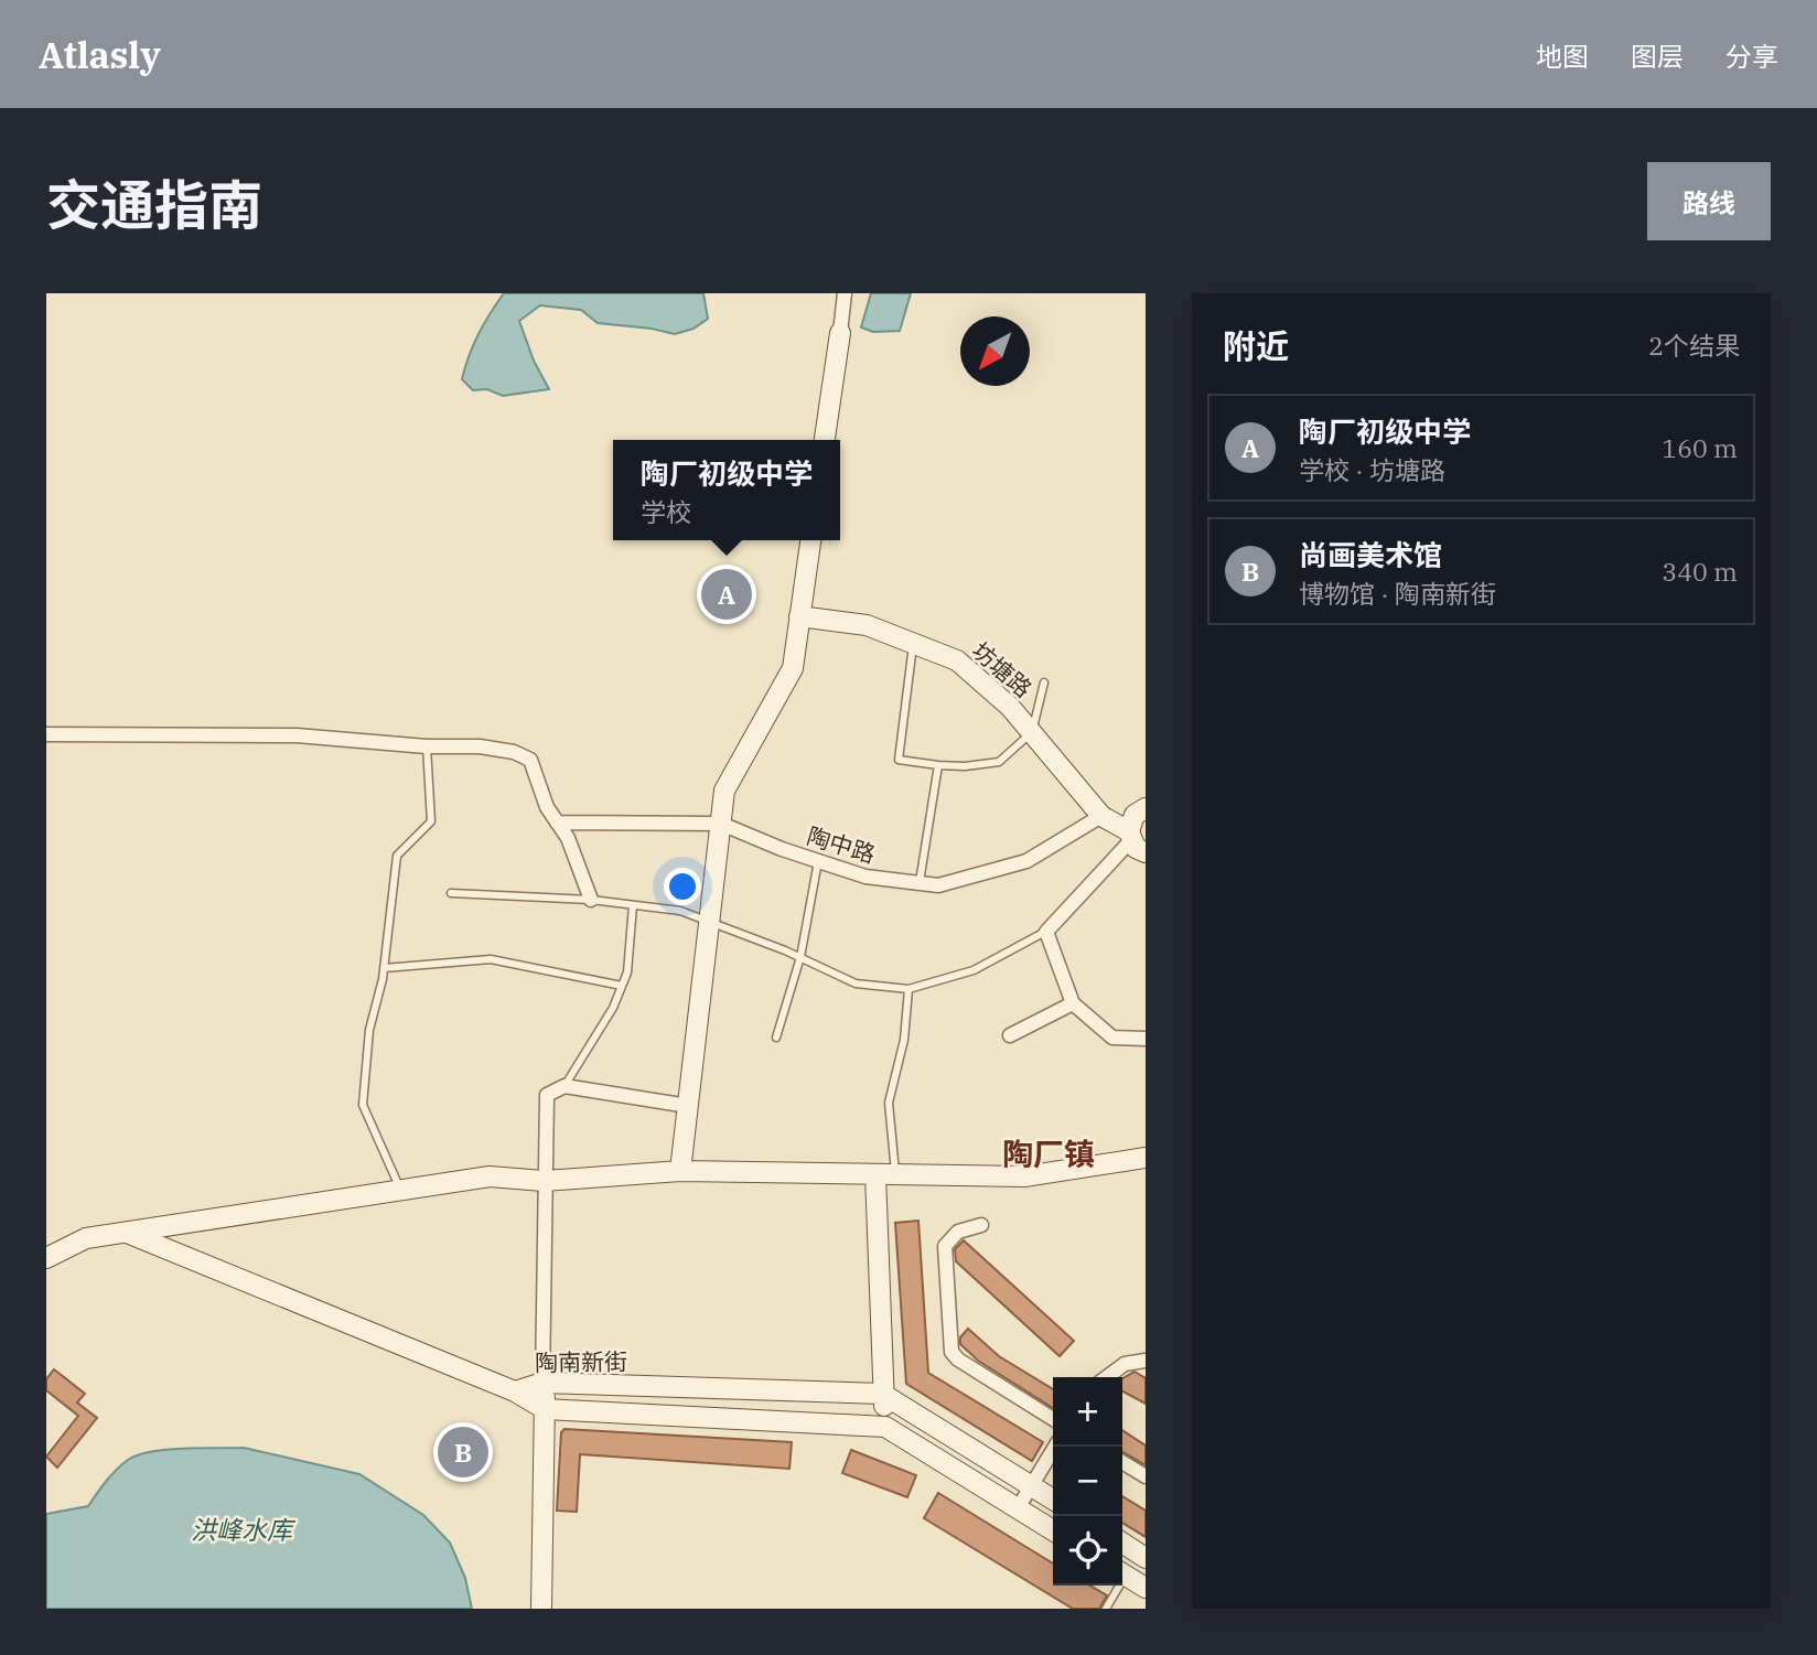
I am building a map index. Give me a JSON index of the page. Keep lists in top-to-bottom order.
{
  "streets": {
    "street": ["坊塘路", "陶中路", "陶南新街"]
  },
  "crossings": [
    ["坊塘路", "陶中路"]
  ],
  "districts": ["陶厂镇"],
  "water": ["洪峰水库"],
  "north": "bottom left",
  "page": {
    "header": "Atlasly",
    "nav": ["地图", "图层", "分享"],
    "title": "交通指南",
    "buttons": "路线",
    "heading": ["附近", "2个结果"],
    "list": [
      {
        "mark": "A",
        "name": "陶厂初级中学",
        "note": "学校 · 坊塘路",
        "value": "160 m"
      },
      {
        "mark": "B",
        "name": "尚画美术馆",
        "note": "博物馆 · 陶南新街",
        "value": "340 m"
      }
    ],
    "popup": ["陶厂初级中学", "学校"],
    "pins": ["A", "B"],
    "map_buttons": ["+", "−"]
  }
}
